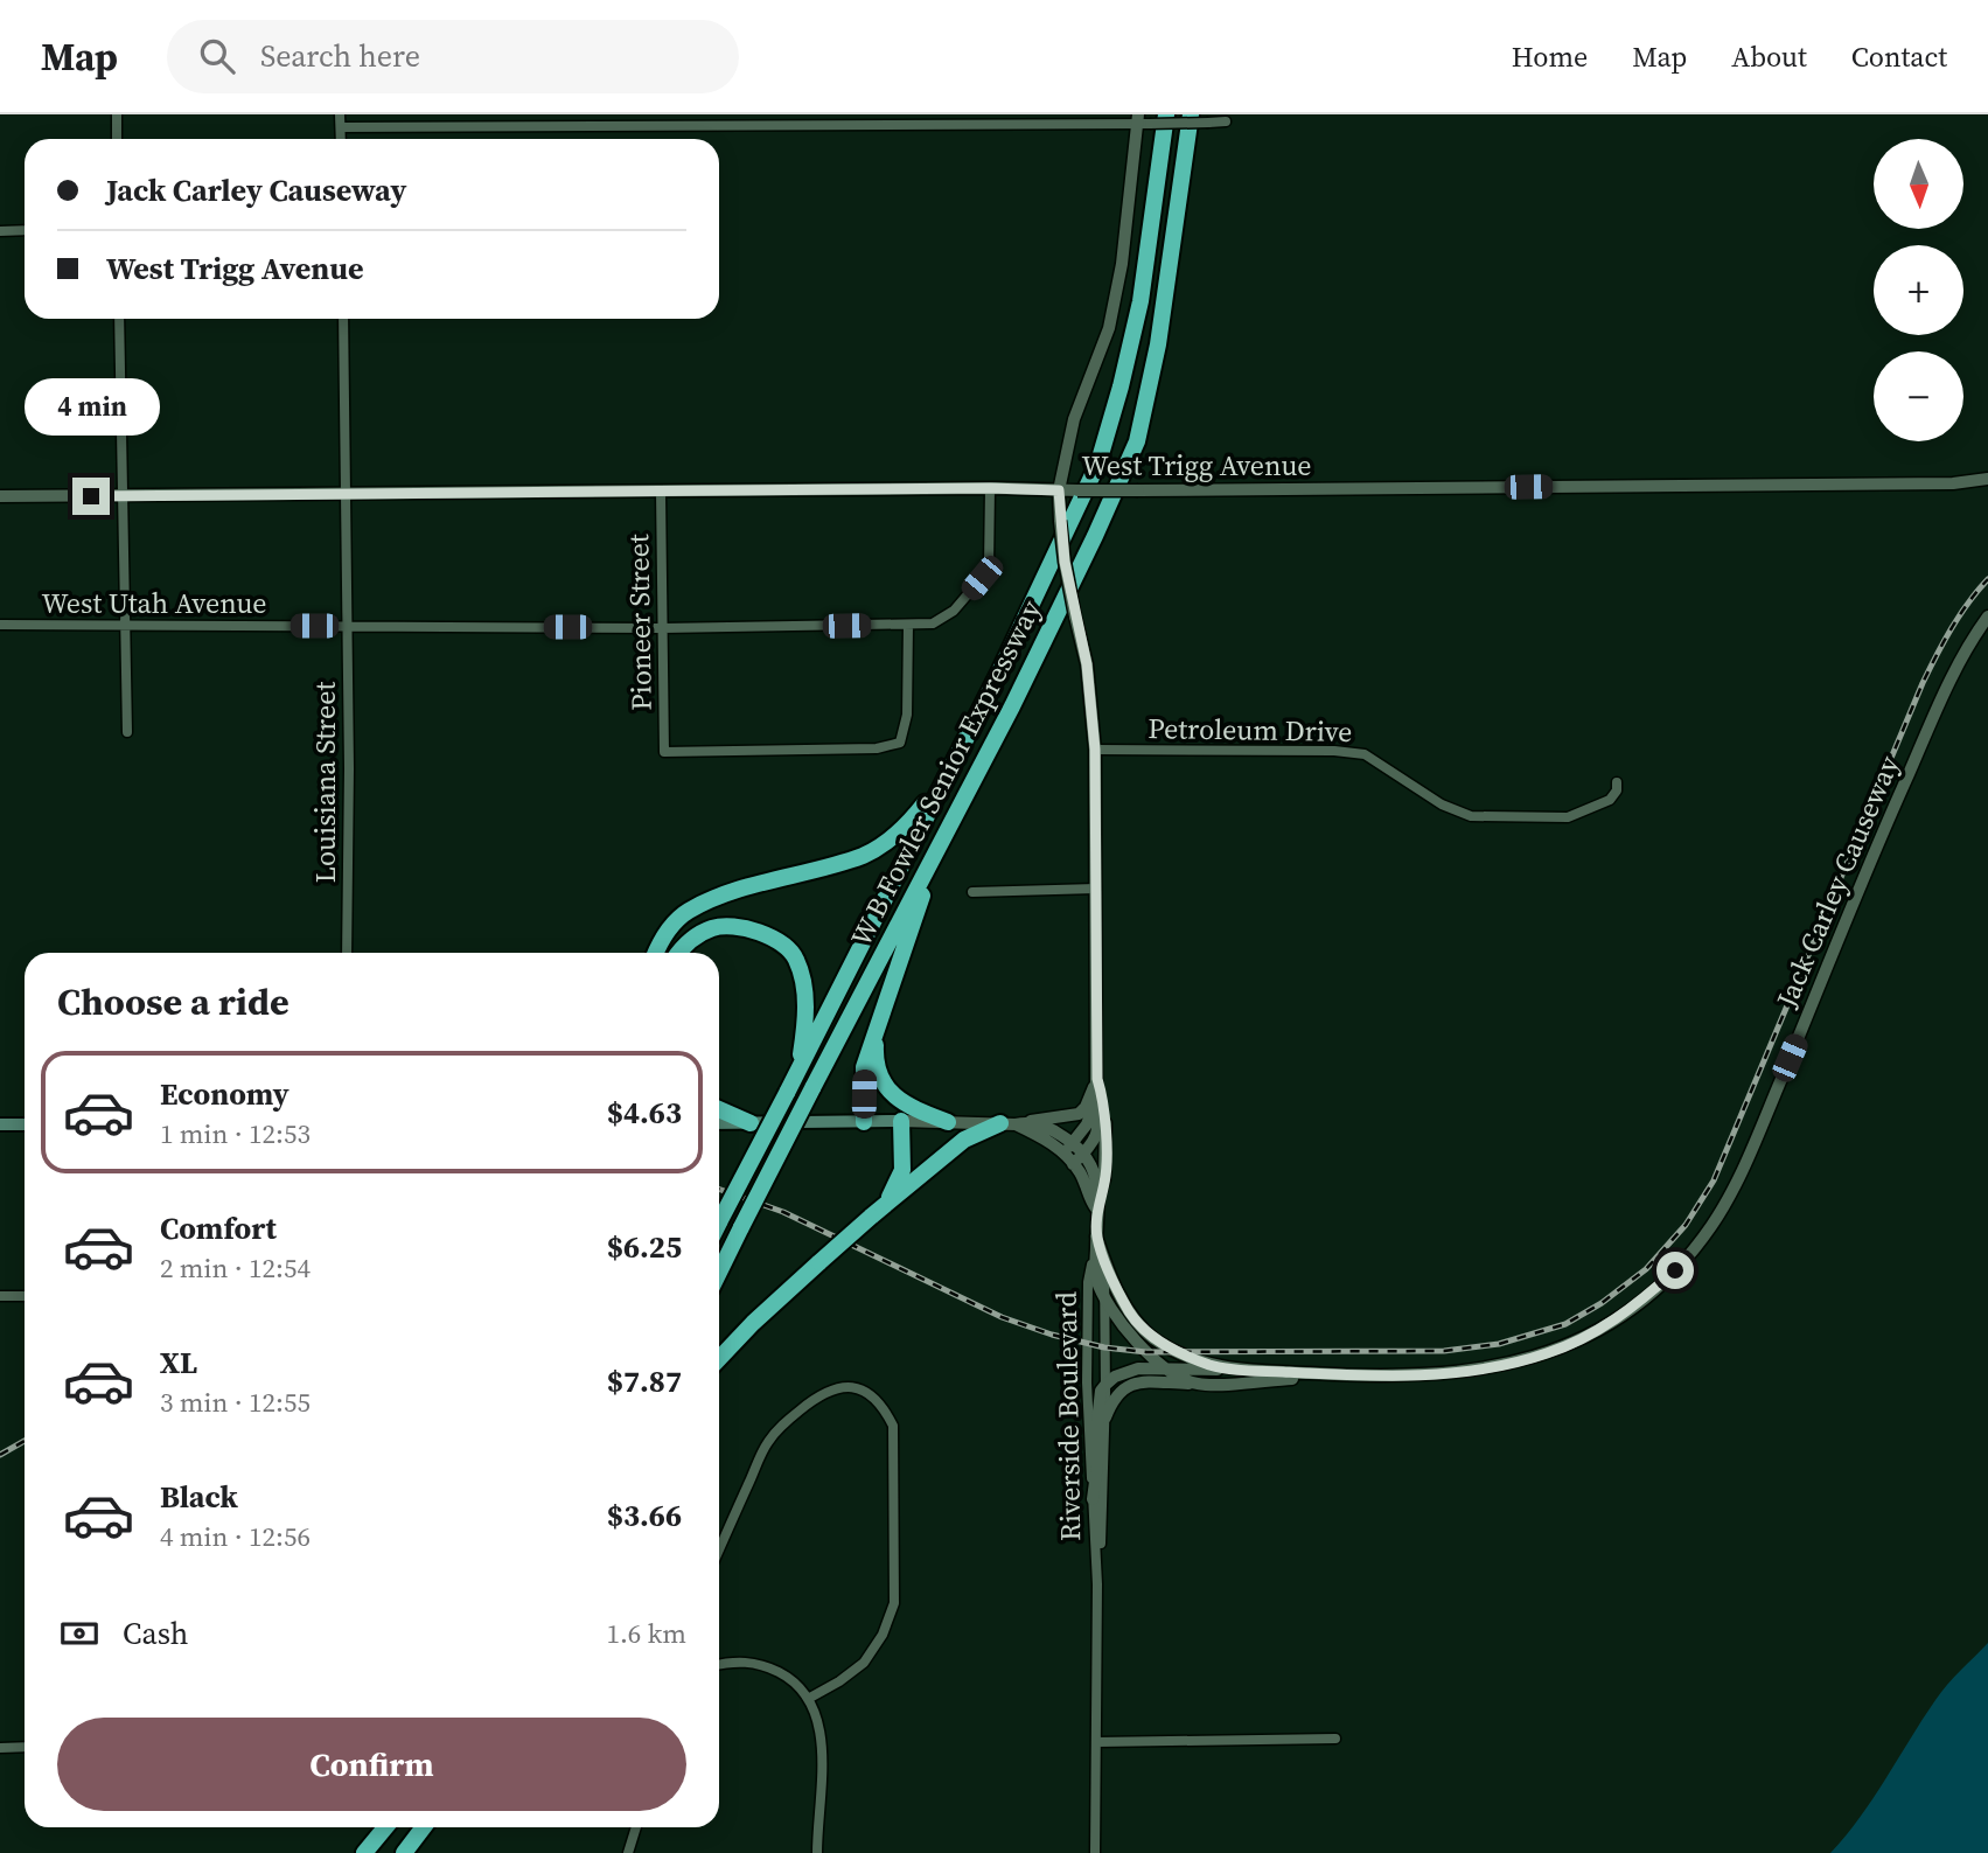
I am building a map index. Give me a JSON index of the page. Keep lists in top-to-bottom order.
{
  "streets": {
    "highway": ["W B Fowler Senior Expressway"],
    "street": [
      "West Trigg Avenue",
      "West Utah Avenue",
      "Pioneer Street",
      "Petroleum Drive",
      "Louisiana Street",
      "Jack Carley Causeway",
      "Riverside Boulevard"
    ]
  },
  "crossings": [
    ["West Trigg Avenue", "West Utah Avenue"],
    ["West Trigg Avenue", "Pioneer Street"],
    ["West Trigg Avenue", "Louisiana Street"],
    ["West Utah Avenue", "Pioneer Street"],
    ["West Utah Avenue", "Louisiana Street"],
    ["Jack Carley Causeway", "Riverside Boulevard"]
  ],
  "north": "bottom",
  "page": {
    "header": "Map",
    "search": "Search here",
    "nav": [
      "Home",
      "Map",
      "About",
      "Contact"
    ],
    "map_buttons": ["+", "−"],
    "banner": ["Jack Carley Causeway", "West Trigg Avenue"],
    "bubble": "4 min",
    "heading": "Choose a ride",
    "list": [
      {
        "name": "Economy",
        "note": "1 min · 12:53",
        "value": "$4.63"
      },
      {
        "name": "Comfort",
        "note": "2 min · 12:54",
        "value": "$6.25"
      },
      {
        "name": "XL",
        "note": "3 min · 12:55",
        "value": "$7.87"
      },
      {
        "name": "Black",
        "note": "4 min · 12:56",
        "value": "$3.66"
      }
    ],
    "pay": ["Cash", "1.6 km"],
    "buttons": "Confirm"
  }
}
